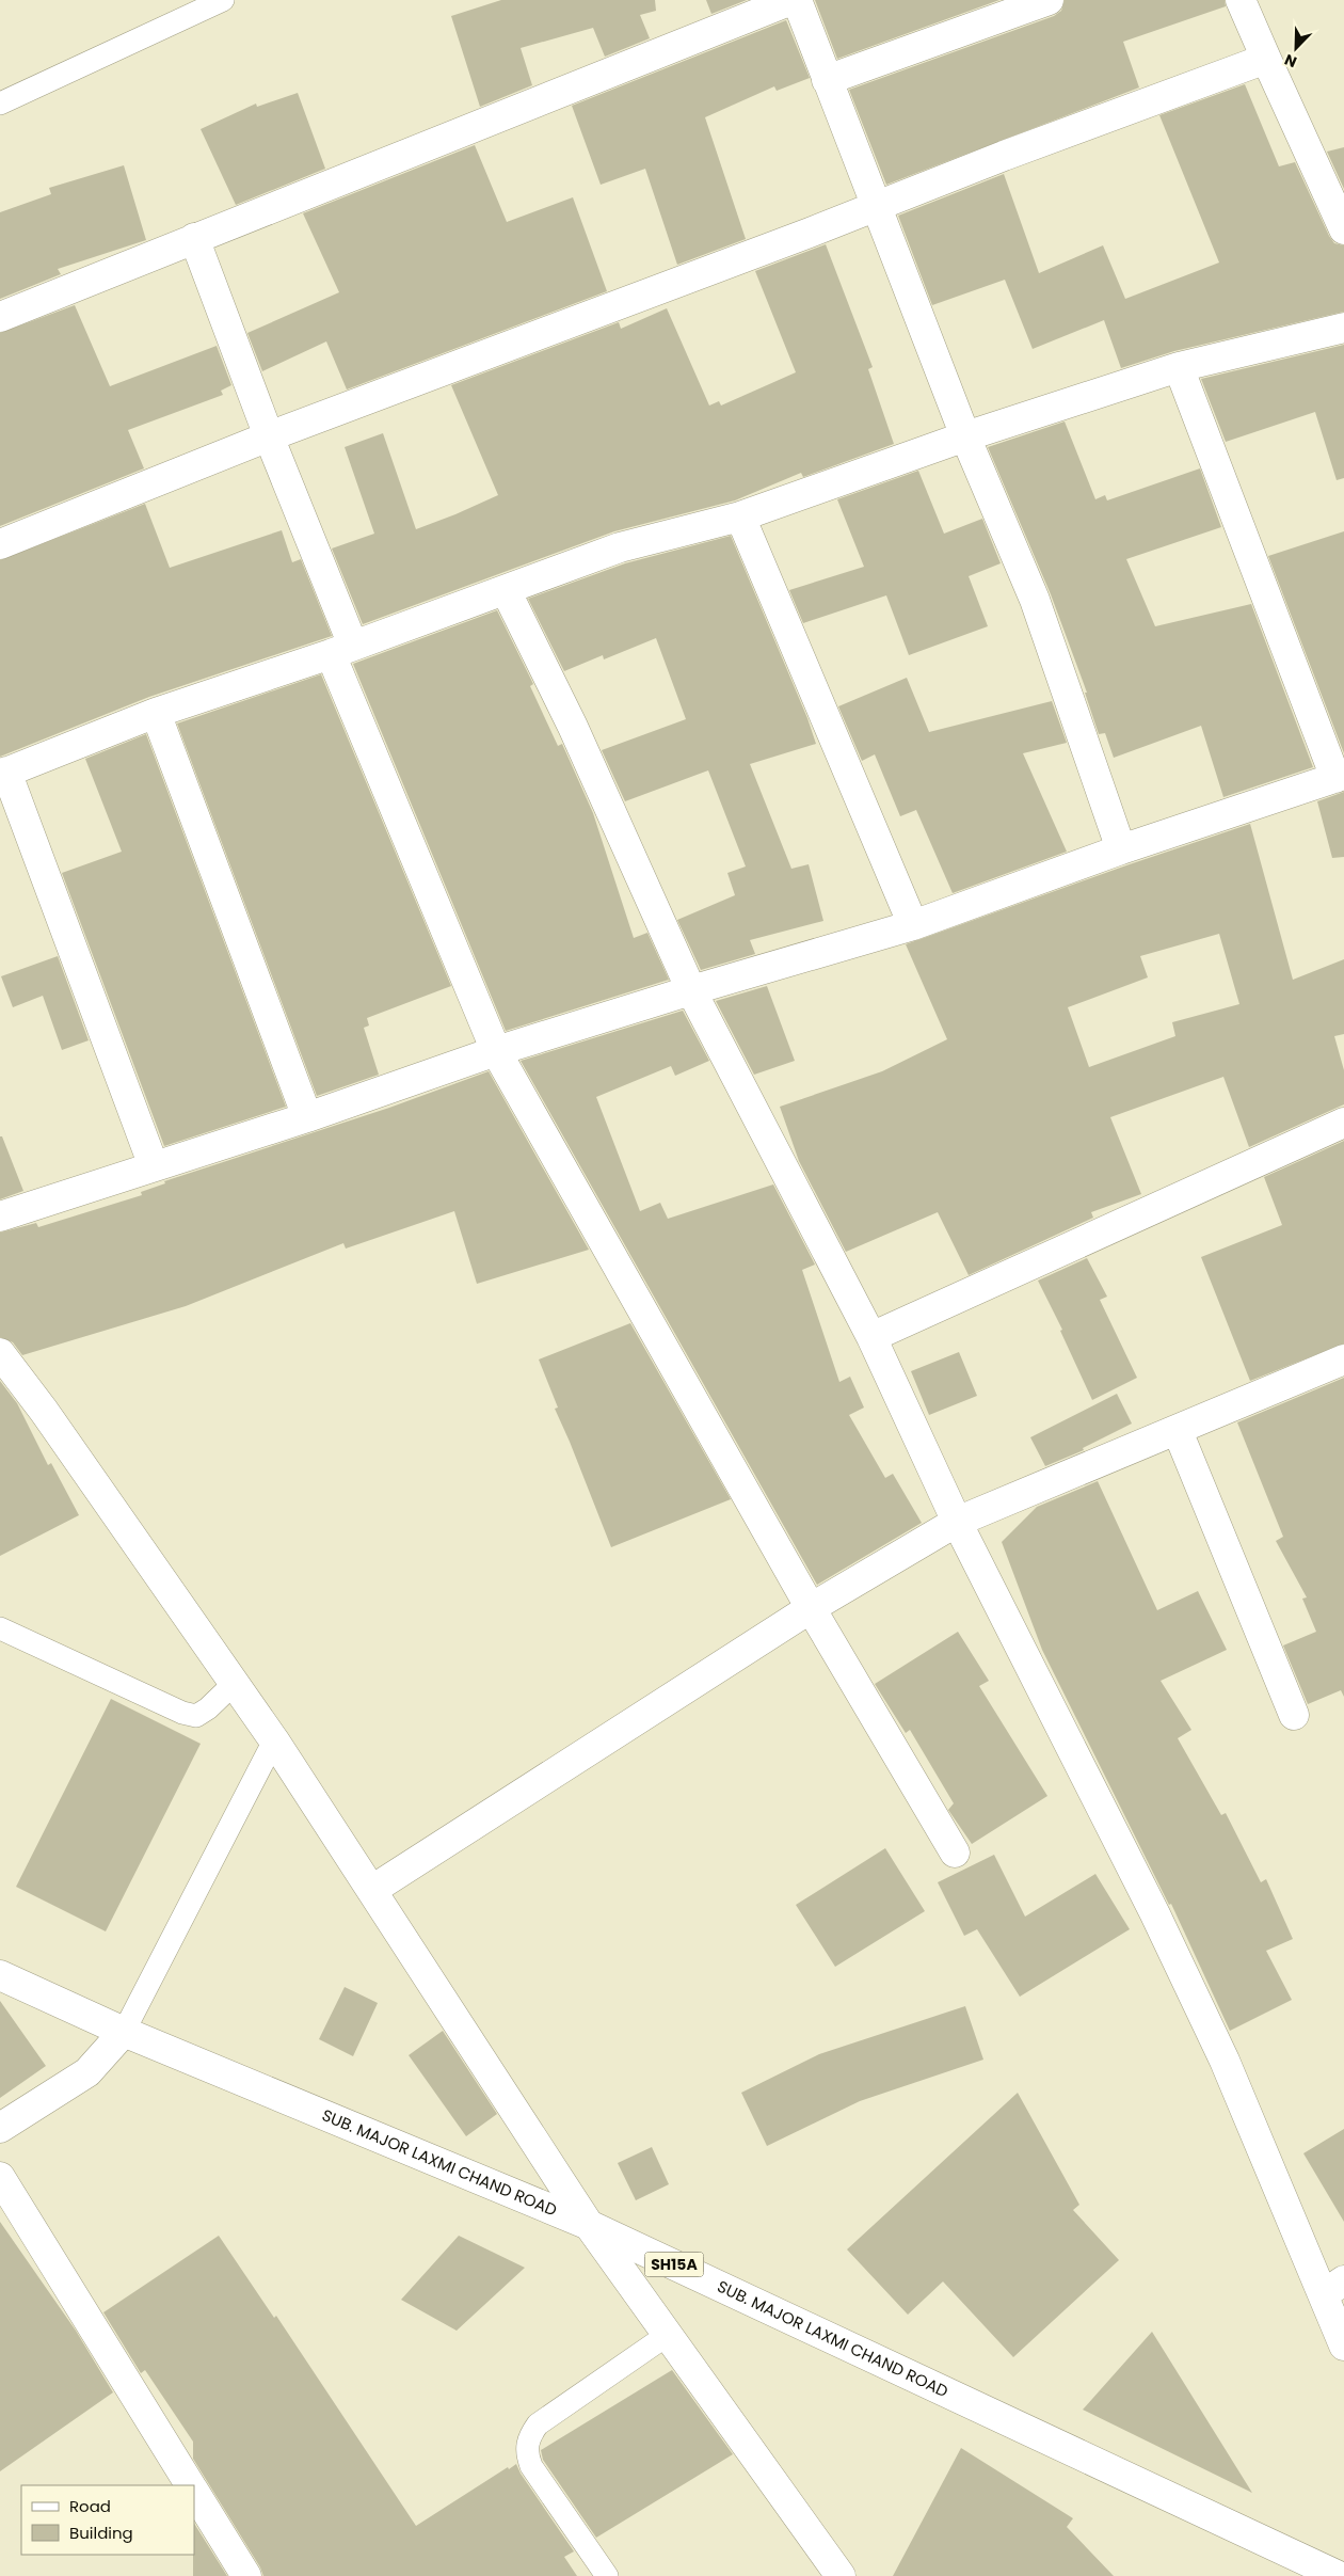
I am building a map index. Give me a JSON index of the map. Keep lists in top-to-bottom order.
{
  "streets": {
    "street": ["SUB. MAJOR LAXMI CHAND ROAD", "SH15A"]
  },
  "legend": ["Road", "Building"],
  "north": "bottom left"
}
